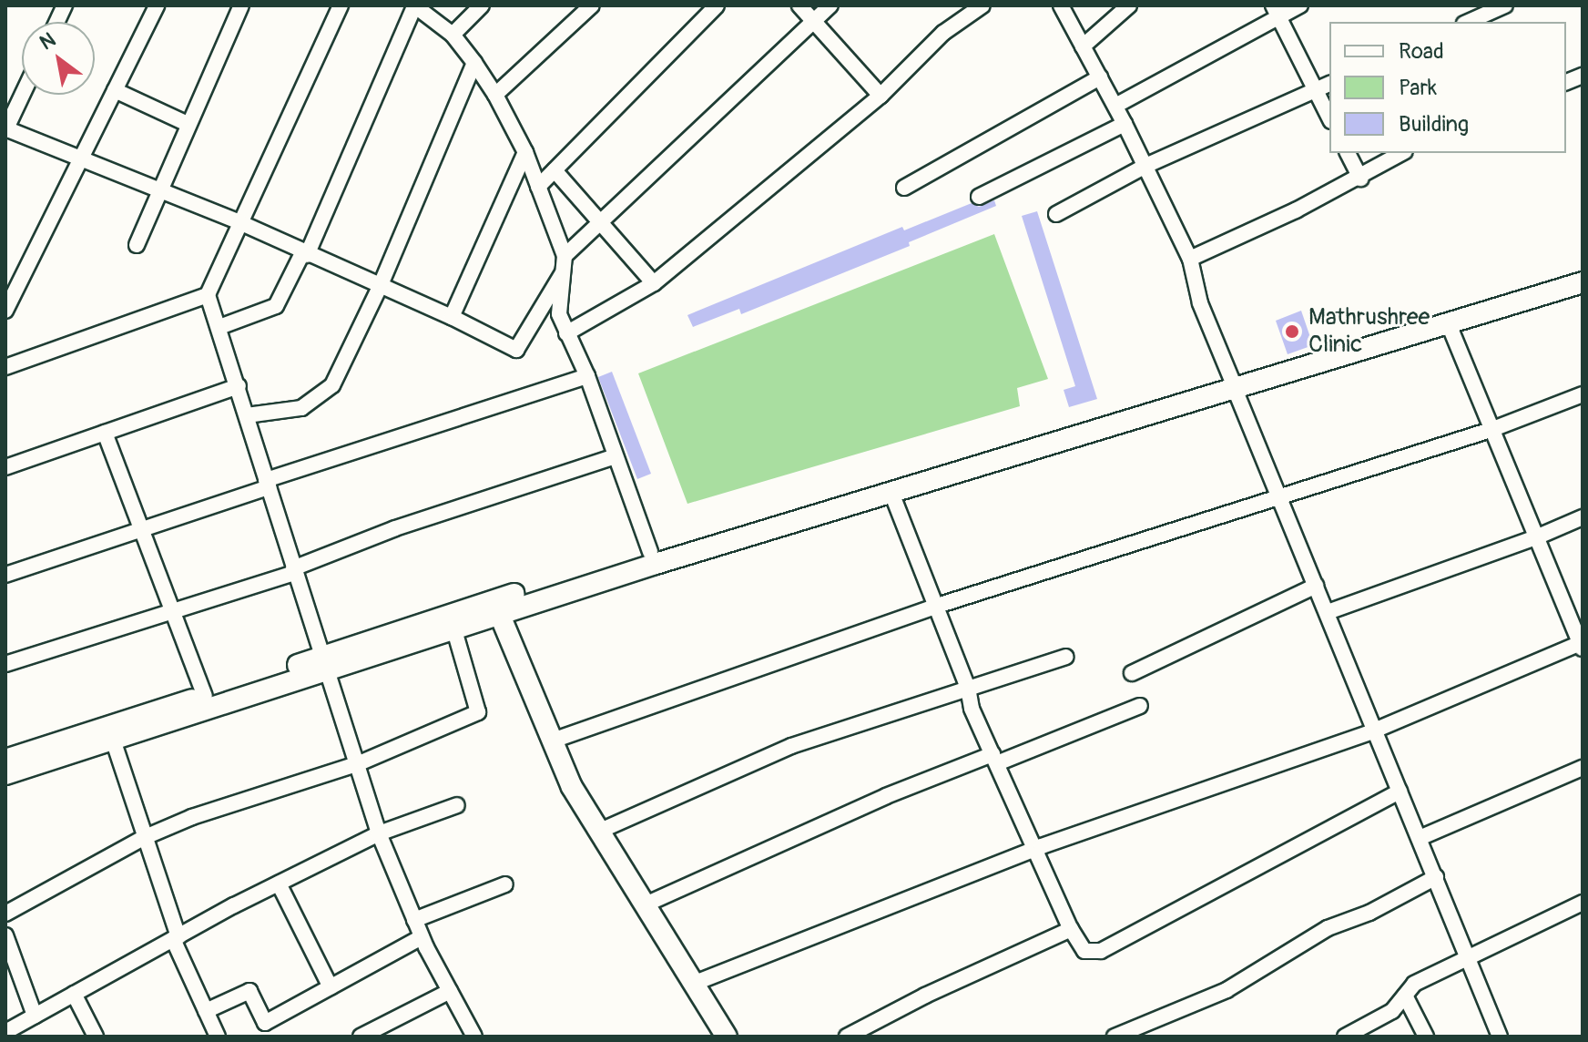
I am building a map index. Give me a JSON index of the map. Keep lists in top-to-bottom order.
{
  "places": ["Mathrushree Clinic"],
  "legend": ["Road", "Park", "Building"],
  "north": "top left"
}
